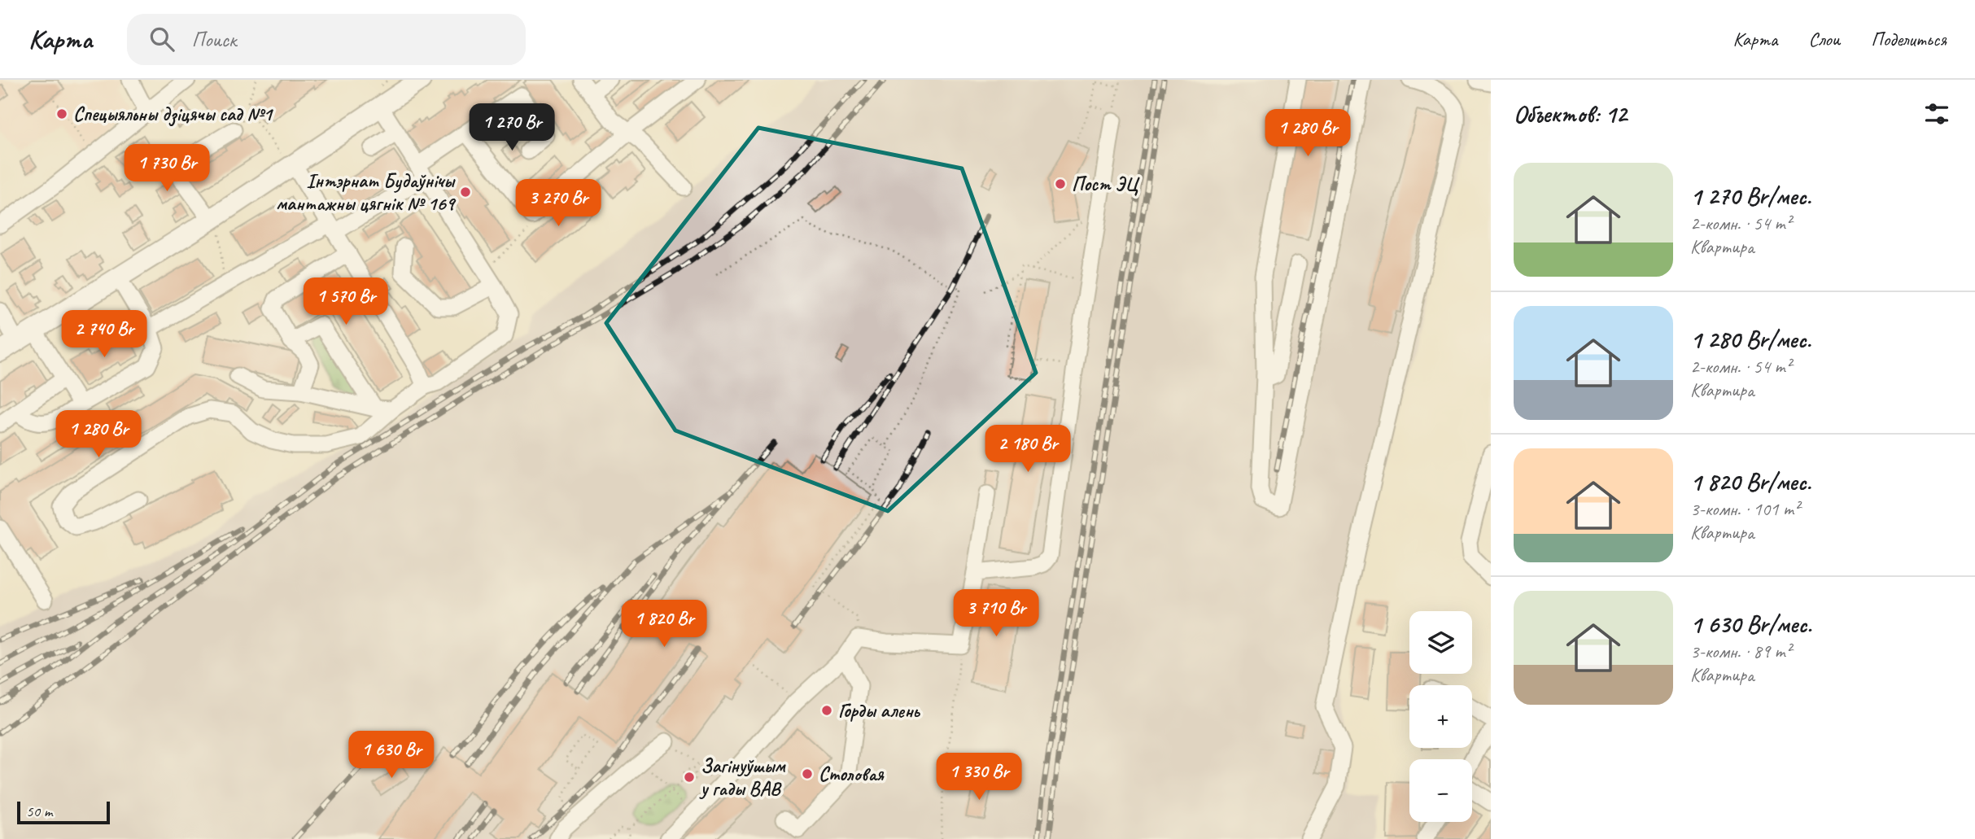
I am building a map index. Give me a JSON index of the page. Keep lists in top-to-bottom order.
{
  "places": [
    "Спецыяльны дзіцячы сад №1",
    "Пост ЭЦ",
    "Інтэрнат Будаўнічы мантажны цягнік № 169",
    "Горды алень",
    "Столовая",
    "Загінуўшым у гады ВАВ"
  ],
  "scale_bar": "50 m",
  "page": {
    "header": "Карта",
    "search": "Поиск",
    "nav": ["Карта", "Слои", "Поделиться"],
    "heading": "Объектов: 12",
    "price": [
      "1 270 Br",
      "1 280 Br",
      "1 730 Br",
      "3 270 Br",
      "1 570 Br",
      "2 740 Br",
      "1 280 Br",
      "2 180 Br",
      "3 710 Br",
      "1 820 Br",
      "1 630 Br",
      "1 330 Br"
    ],
    "list": [
      {
        "name": "1 270 Br/мес.",
        "note": "2-комн. · 54 m² · Квартира"
      },
      {
        "name": "1 280 Br/мес.",
        "note": "2-комн. · 54 m² · Квартира"
      },
      {
        "name": "1 820 Br/мес.",
        "note": "3-комн. · 101 m² · Квартира"
      },
      {
        "name": "1 630 Br/мес.",
        "note": "3-комн. · 89 m² · Квартира"
      }
    ],
    "map_buttons": ["+", "−"],
    "scale": "50 m"
  }
}
